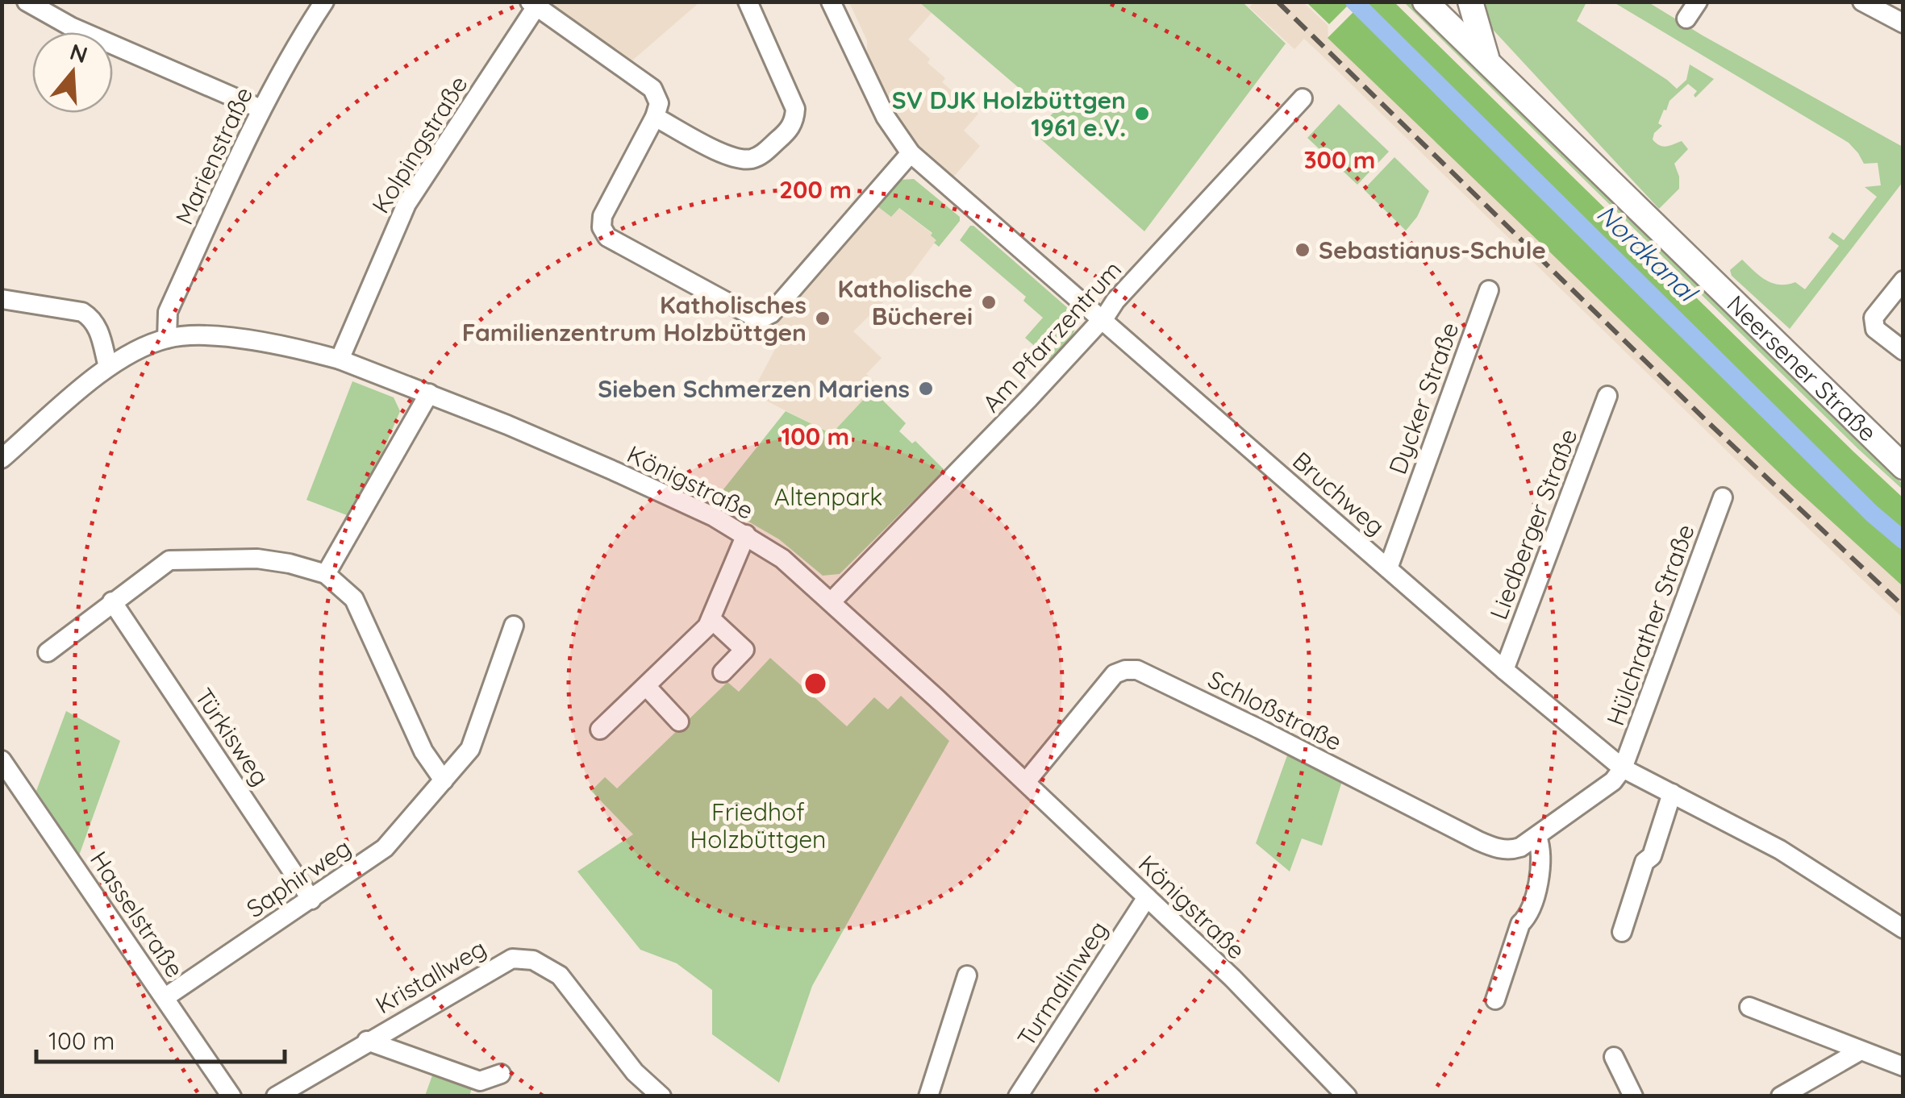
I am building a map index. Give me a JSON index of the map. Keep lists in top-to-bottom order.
{
  "streets": {
    "main road": ["Neersener Straße"],
    "street": [
      "Kolpingstraße",
      "Marienstraße",
      "Am Pfarrzentrum",
      "Dycker Straße",
      "Königstraße",
      "Bruchweg",
      "Liedberger Straße",
      "Hülchrather Straße",
      "Schloßstraße",
      "Türkisweg",
      "Saphirweg",
      "Hasselstraße",
      "Kristallweg",
      "Turmalinweg"
    ]
  },
  "crossings": [
    ["Kolpingstraße", "Königstraße"],
    ["Marienstraße", "Königstraße"],
    ["Am Pfarrzentrum", "Königstraße"],
    ["Am Pfarrzentrum", "Bruchweg"],
    ["Dycker Straße", "Bruchweg"],
    ["Königstraße", "Schloßstraße"],
    ["Königstraße", "Turmalinweg"],
    ["Bruchweg", "Liedberger Straße"],
    ["Bruchweg", "Hülchrather Straße"],
    ["Bruchweg", "Schloßstraße"],
    ["Hülchrather Straße", "Schloßstraße"],
    ["Türkisweg", "Saphirweg"],
    ["Saphirweg", "Hasselstraße"]
  ],
  "water": ["Nordkanal"],
  "parks": ["Altenpark", "Friedhof Holzbüttgen"],
  "places": [
    "SV DJK Holzbüttgen 1961 e.V.",
    "Sebastianus-Schule",
    "Katholische Bücherei",
    "Katholisches Familienzentrum Holzbüttgen",
    "Sieben Schmerzen Mariens"
  ],
  "scale_bar": "100 m",
  "north": "top",
  "rings": ["300 m", "200 m", "100 m"]
}
